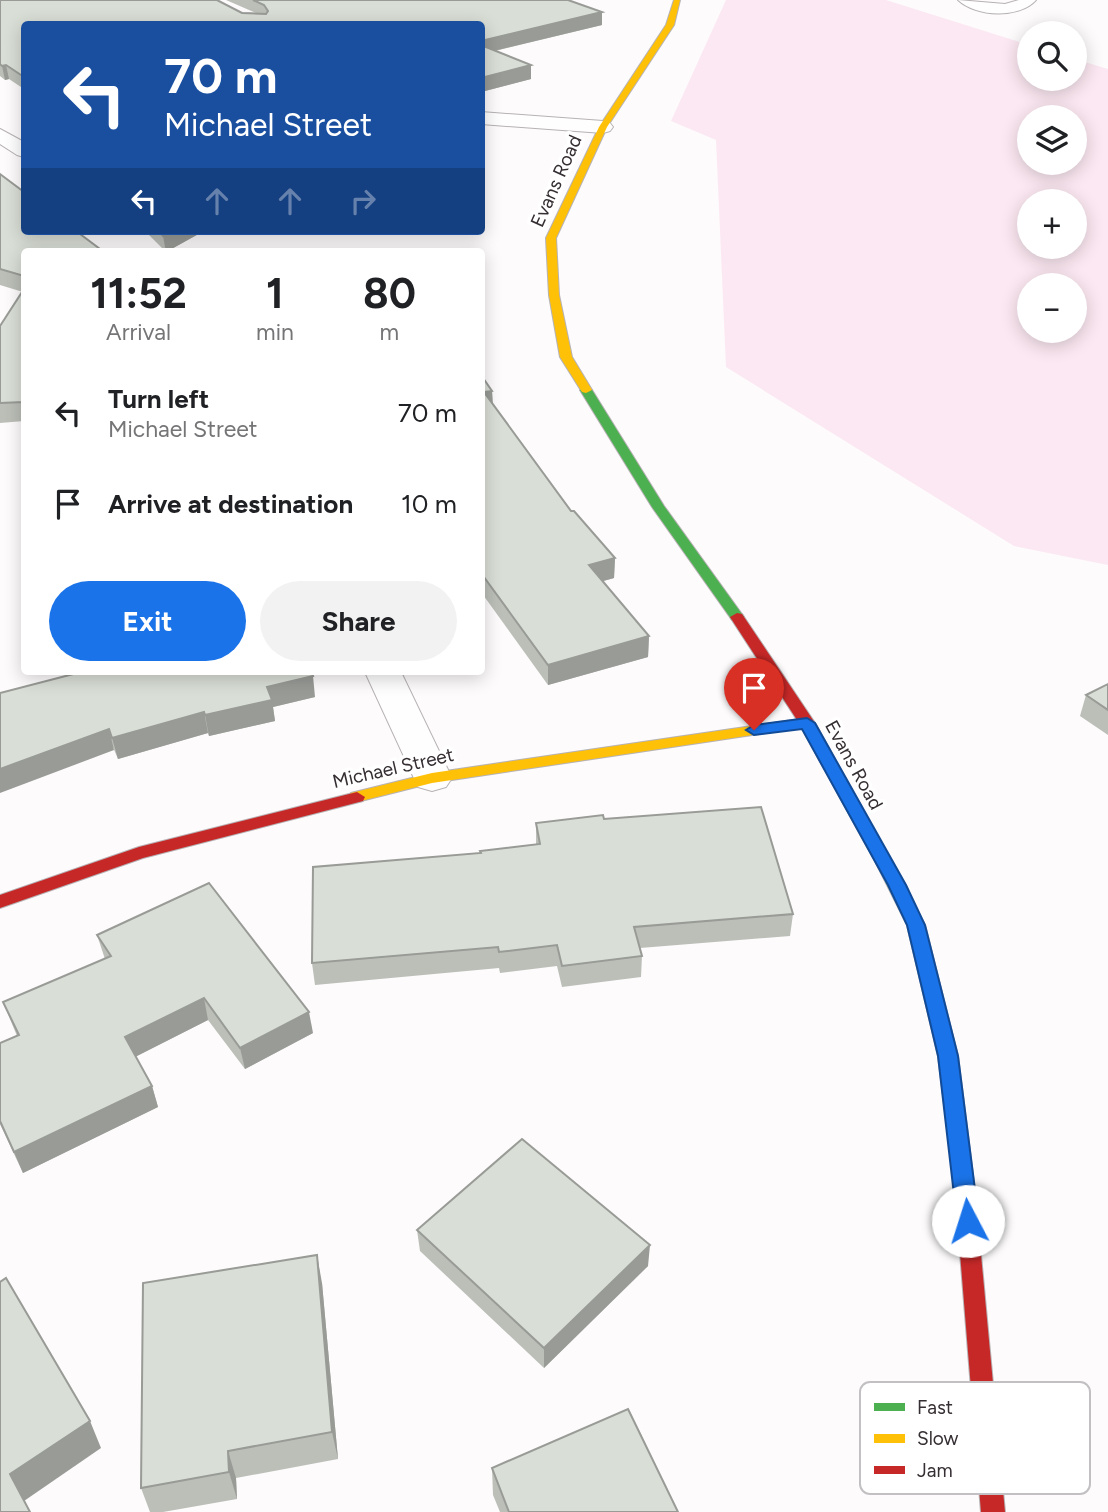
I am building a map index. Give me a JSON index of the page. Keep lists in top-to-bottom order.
{
  "streets": {
    "street": ["Evans Road", "Michael Street"]
  },
  "crossings": [
    ["Evans Road", "Michael Street"]
  ],
  "legend": ["Fast", "Slow", "Jam"],
  "page": {
    "map_buttons": ["+", "−"],
    "turn": ["70 m", "Michael Street"],
    "eta": [
      "11:52",
      "Arrival",
      "1",
      "min",
      "80",
      "m"
    ],
    "list": [
      {
        "name": "Turn left",
        "note": "Michael Street",
        "value": "70 m"
      },
      {
        "name": "Arrive at destination",
        "value": "10 m"
      }
    ],
    "buttons": ["Exit", "Share"]
  }
}
